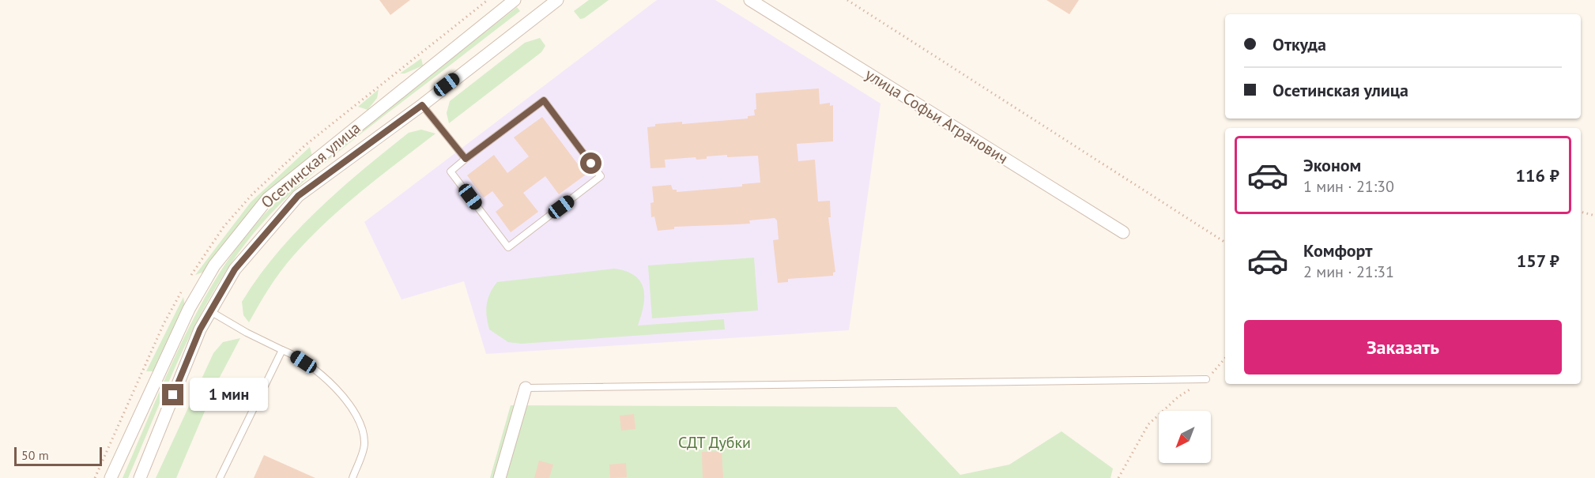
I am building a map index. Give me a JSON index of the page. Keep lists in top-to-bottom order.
{
  "streets": {
    "street": ["улица Софьи Агранович", "Осетинская улица"]
  },
  "parks": ["СДТ Дубки"],
  "scale_bar": "50 m",
  "north": "bottom left",
  "page": {
    "banner": ["Откуда", "Осетинская улица"],
    "list": [
      {
        "name": "Эконом",
        "note": "1 мин · 21:30",
        "value": "116 ₽"
      },
      {
        "name": "Комфорт",
        "note": "2 мин · 21:31",
        "value": "157 ₽"
      }
    ],
    "buttons": "Заказать",
    "bubble": "1 мин",
    "scale": "50 m"
  }
}
